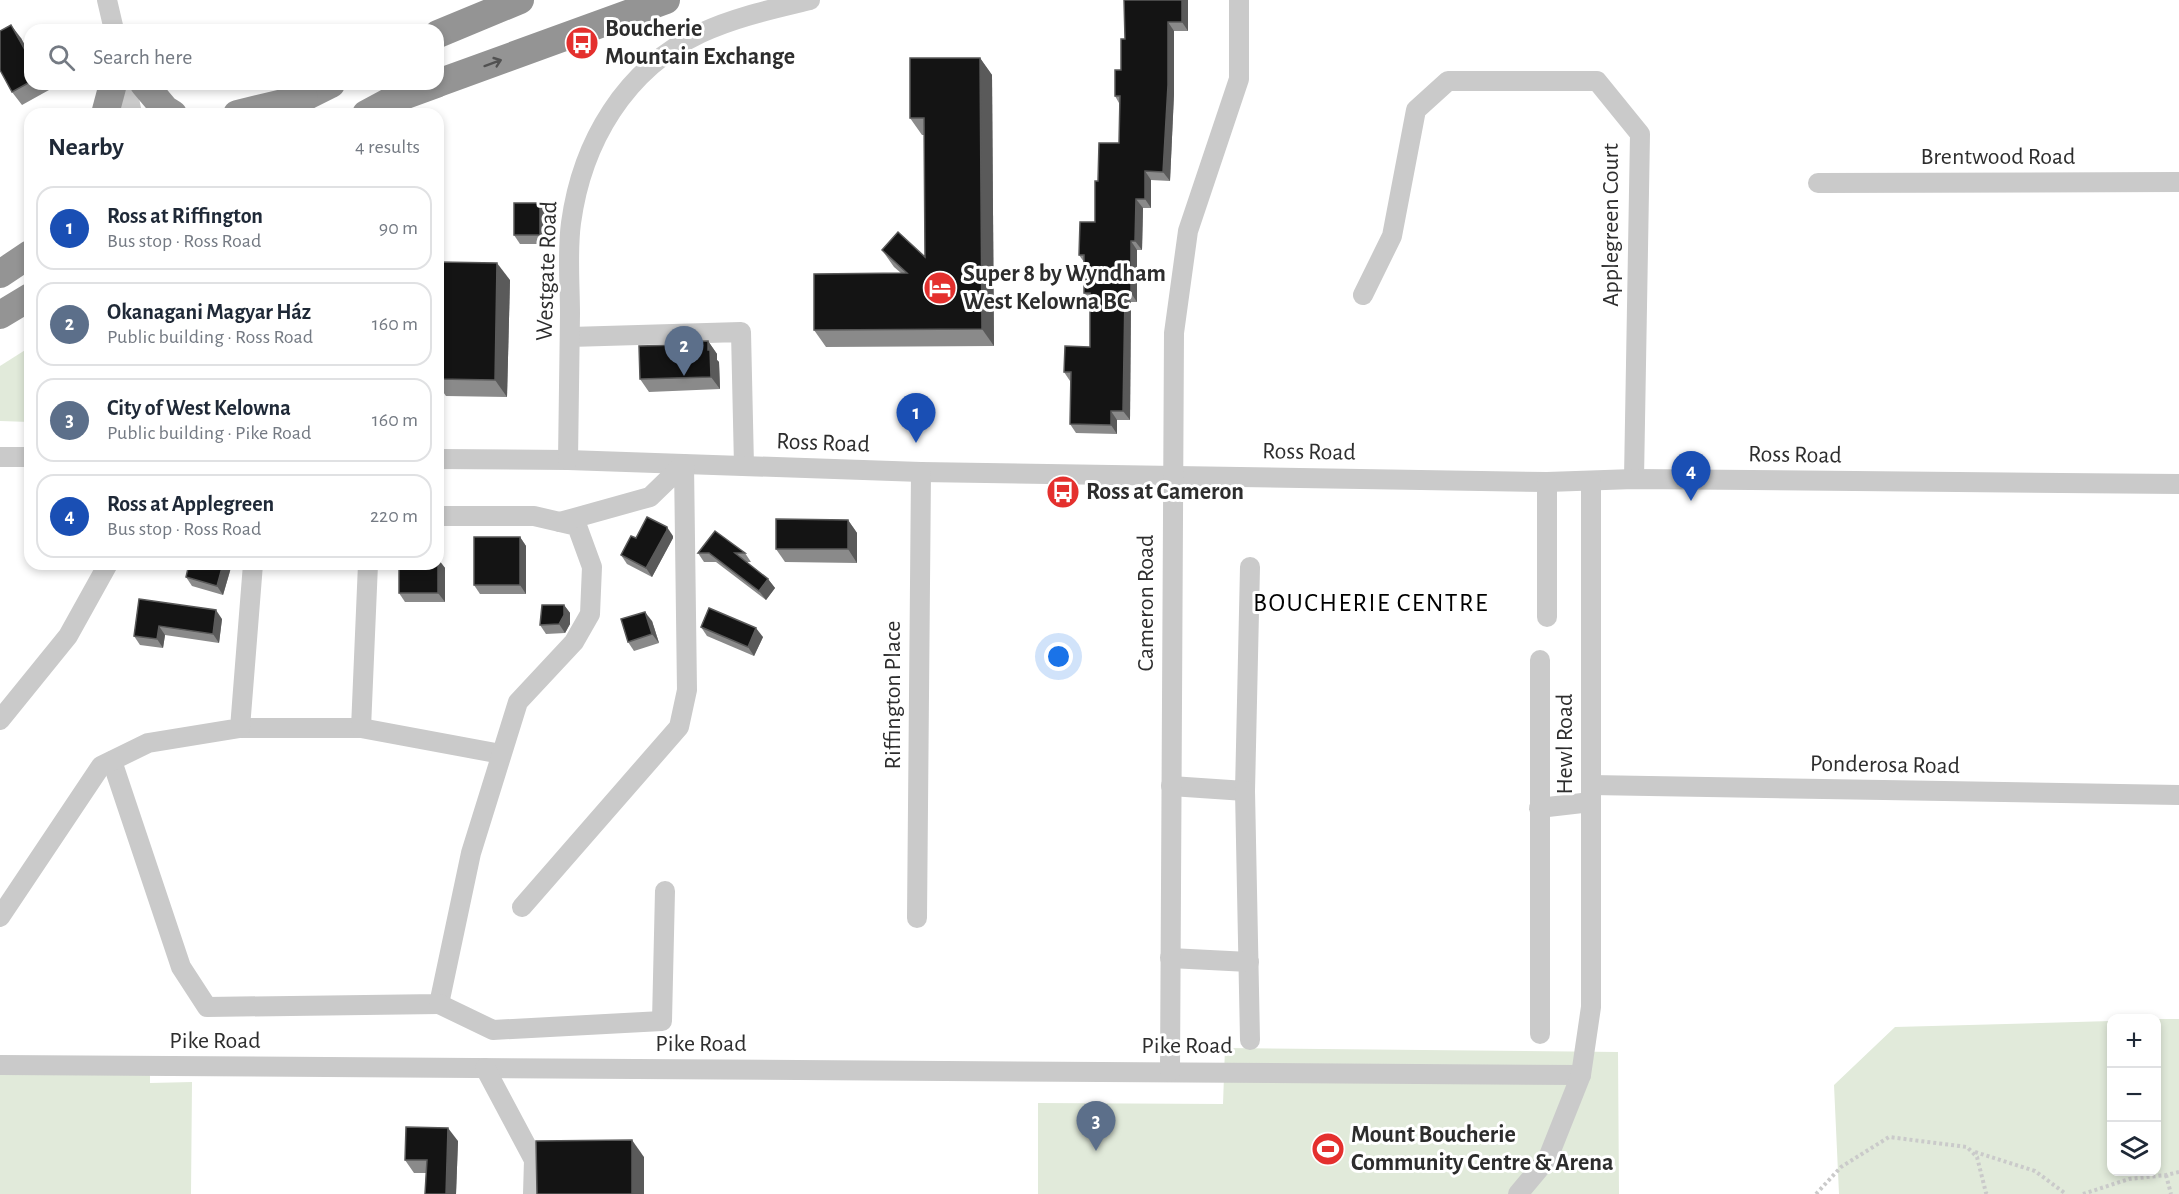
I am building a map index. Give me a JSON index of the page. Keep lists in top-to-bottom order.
{
  "streets": {
    "street": [
      "Brentwood Road",
      "Applegreen Court",
      "Westgate Road",
      "Ross Road",
      "Cameron Road",
      "Riffington Place",
      "Hewl Road",
      "Ponderosa Road",
      "Pike Road"
    ]
  },
  "crossings": [
    ["Applegreen Court", "Ross Road"],
    ["Westgate Road", "Ross Road"],
    ["Ross Road", "Cameron Road"],
    ["Ross Road", "Riffington Place"],
    ["Ross Road", "Hewl Road"],
    ["Cameron Road", "Pike Road"],
    ["Hewl Road", "Ponderosa Road"],
    ["Hewl Road", "Pike Road"]
  ],
  "districts": ["BOUCHERIE CENTRE"],
  "places": {
    "bus stop": ["Boucherie Mountain Exchange", "Ross at Cameron"],
    "hotel": ["Super 8 by Wyndham West Kelowna BC"],
    "sports": ["Mount Boucherie Community Centre & Arena"]
  },
  "page": {
    "search": "Search here",
    "heading": ["Nearby", "4 results"],
    "list": [
      {
        "mark": "1",
        "name": "Ross at Riffington",
        "note": "Bus stop · Ross Road",
        "value": "90 m"
      },
      {
        "mark": "2",
        "name": "Okanagani Magyar Ház",
        "note": "Public building · Ross Road",
        "value": "160 m"
      },
      {
        "mark": "3",
        "name": "City of West Kelowna",
        "note": "Public building · Pike Road",
        "value": "160 m"
      },
      {
        "mark": "4",
        "name": "Ross at Applegreen",
        "note": "Bus stop · Ross Road",
        "value": "220 m"
      }
    ],
    "pins": [
      "2",
      "1",
      "4",
      "3"
    ],
    "map_buttons": ["+", "−"]
  }
}
